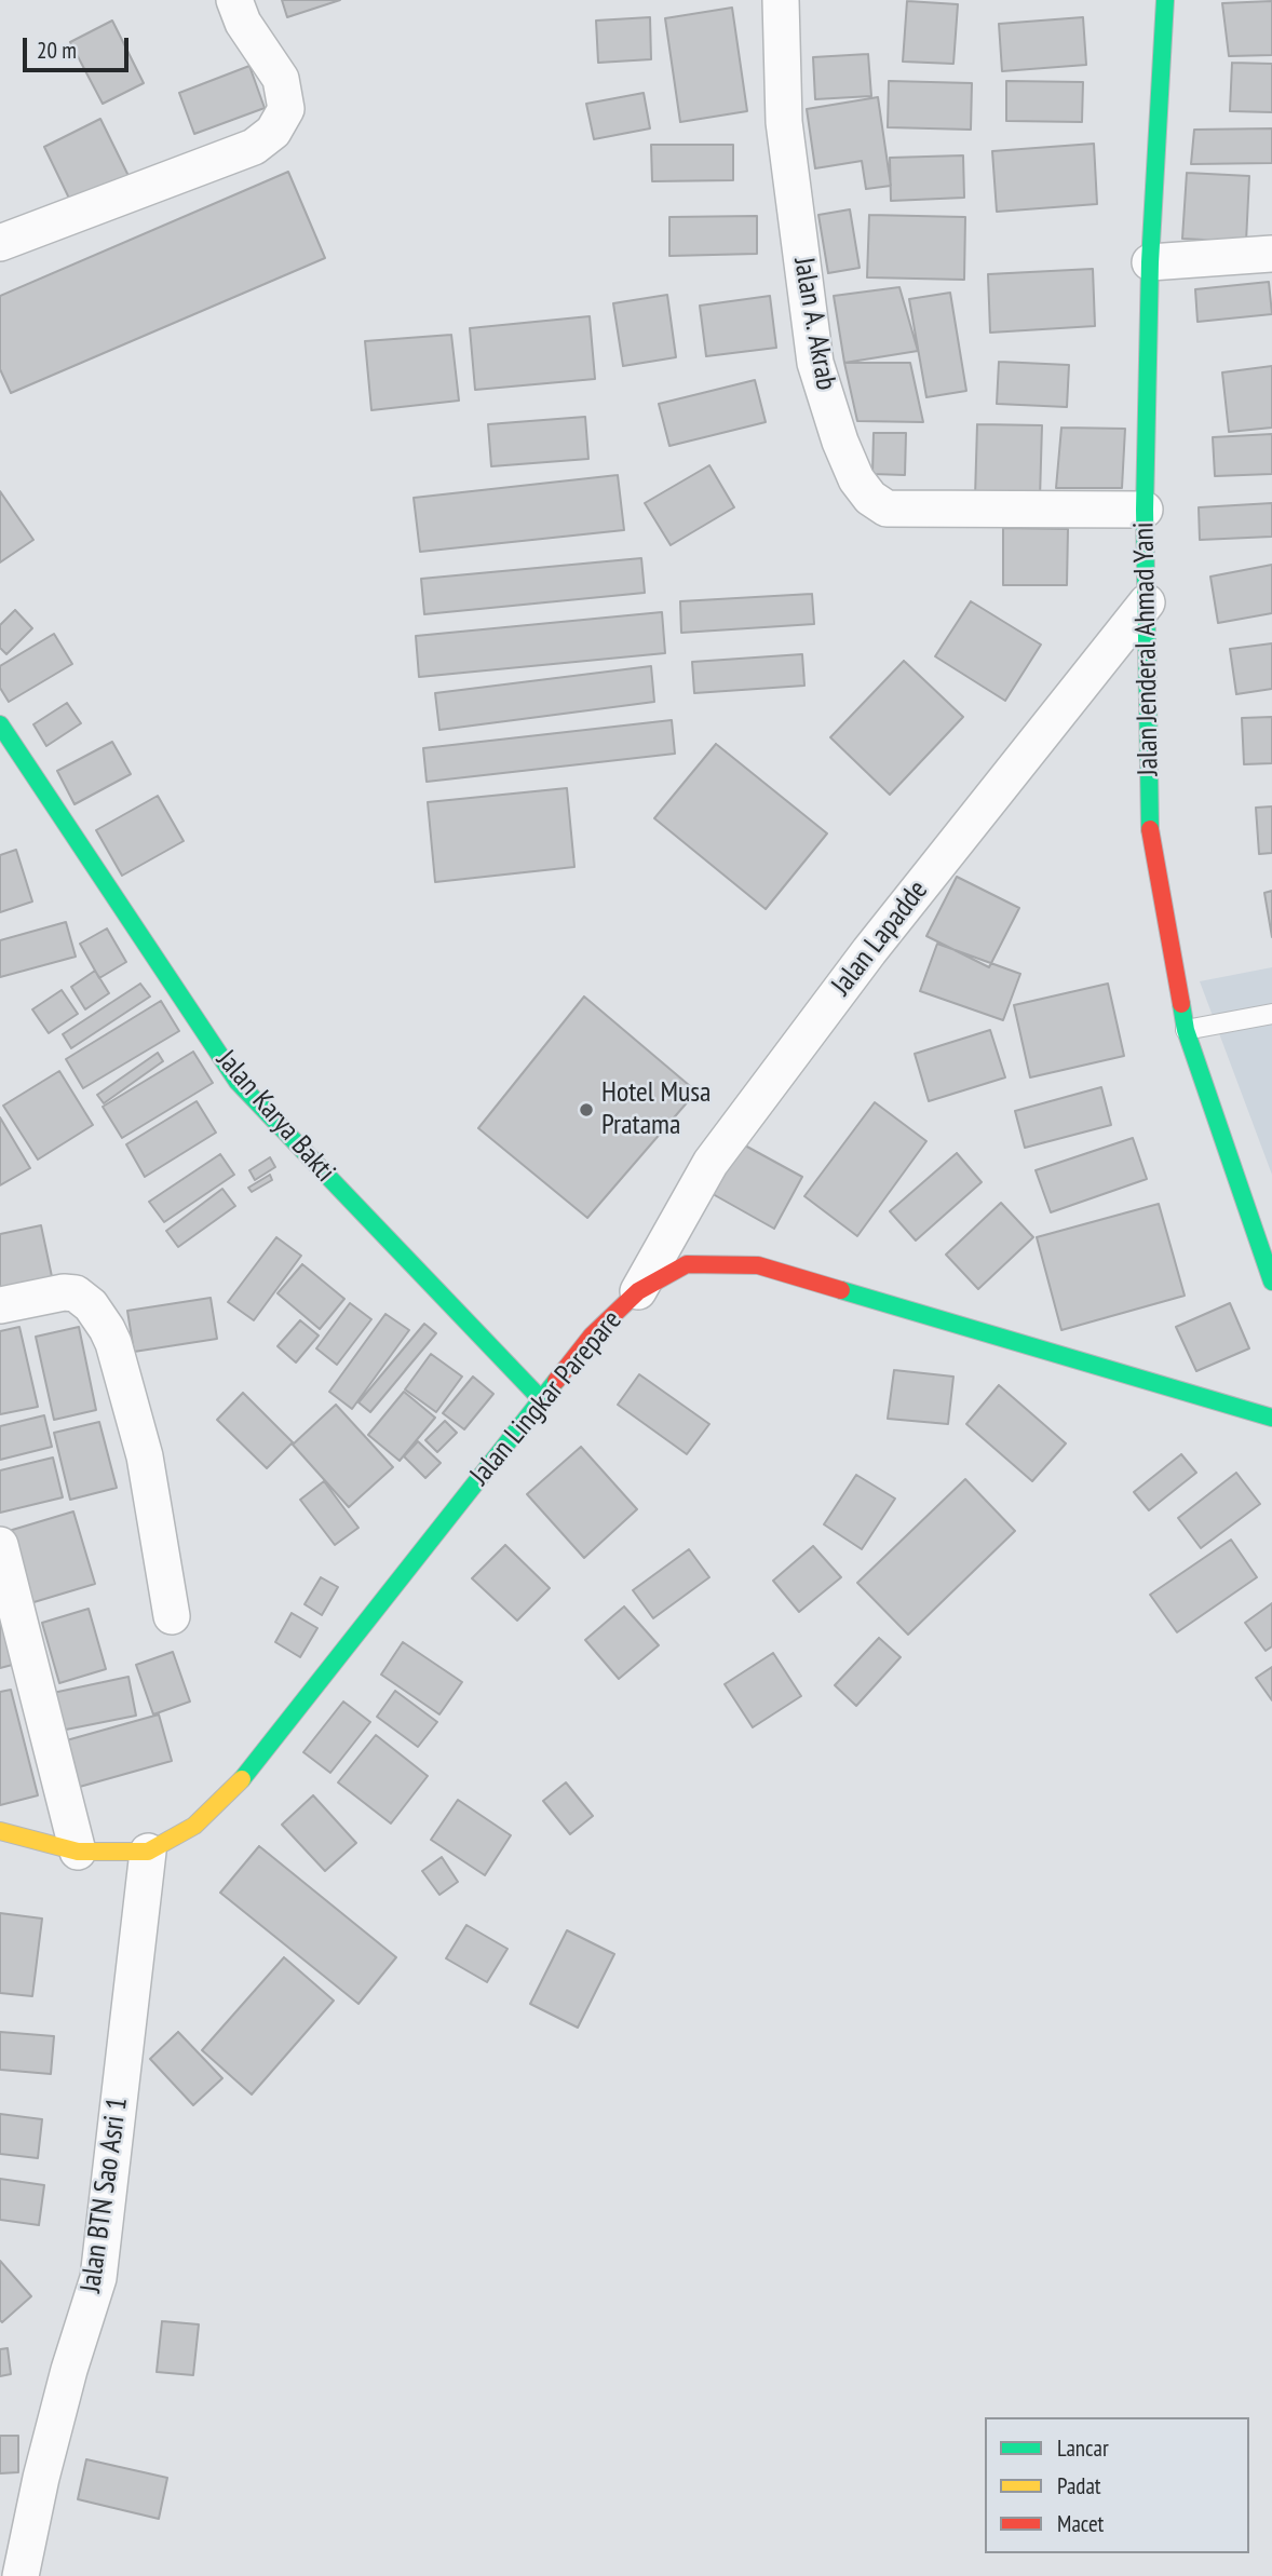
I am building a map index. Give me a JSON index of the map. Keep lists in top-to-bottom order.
{
  "streets": {
    "main road": ["Jalan Jenderal Ahmad Yani", "Jalan Karya Bakti", "Jalan Lingkar Parepare"],
    "street": ["Jalan A. Akrab", "Jalan Lapadde", "Jalan BTN Sao Asri 1"]
  },
  "crossings": [
    ["Jalan A. Akrab", "Jalan Jenderal Ahmad Yani"],
    ["Jalan Jenderal Ahmad Yani", "Jalan Lapadde"],
    ["Jalan Lapadde", "Jalan Lingkar Parepare"],
    ["Jalan Karya Bakti", "Jalan Lingkar Parepare"],
    ["Jalan Lingkar Parepare", "Jalan BTN Sao Asri 1"]
  ],
  "places": ["Hotel Musa Pratama"],
  "legend": ["Lancar", "Padat", "Macet"],
  "scale_bar": "20 m"
}
